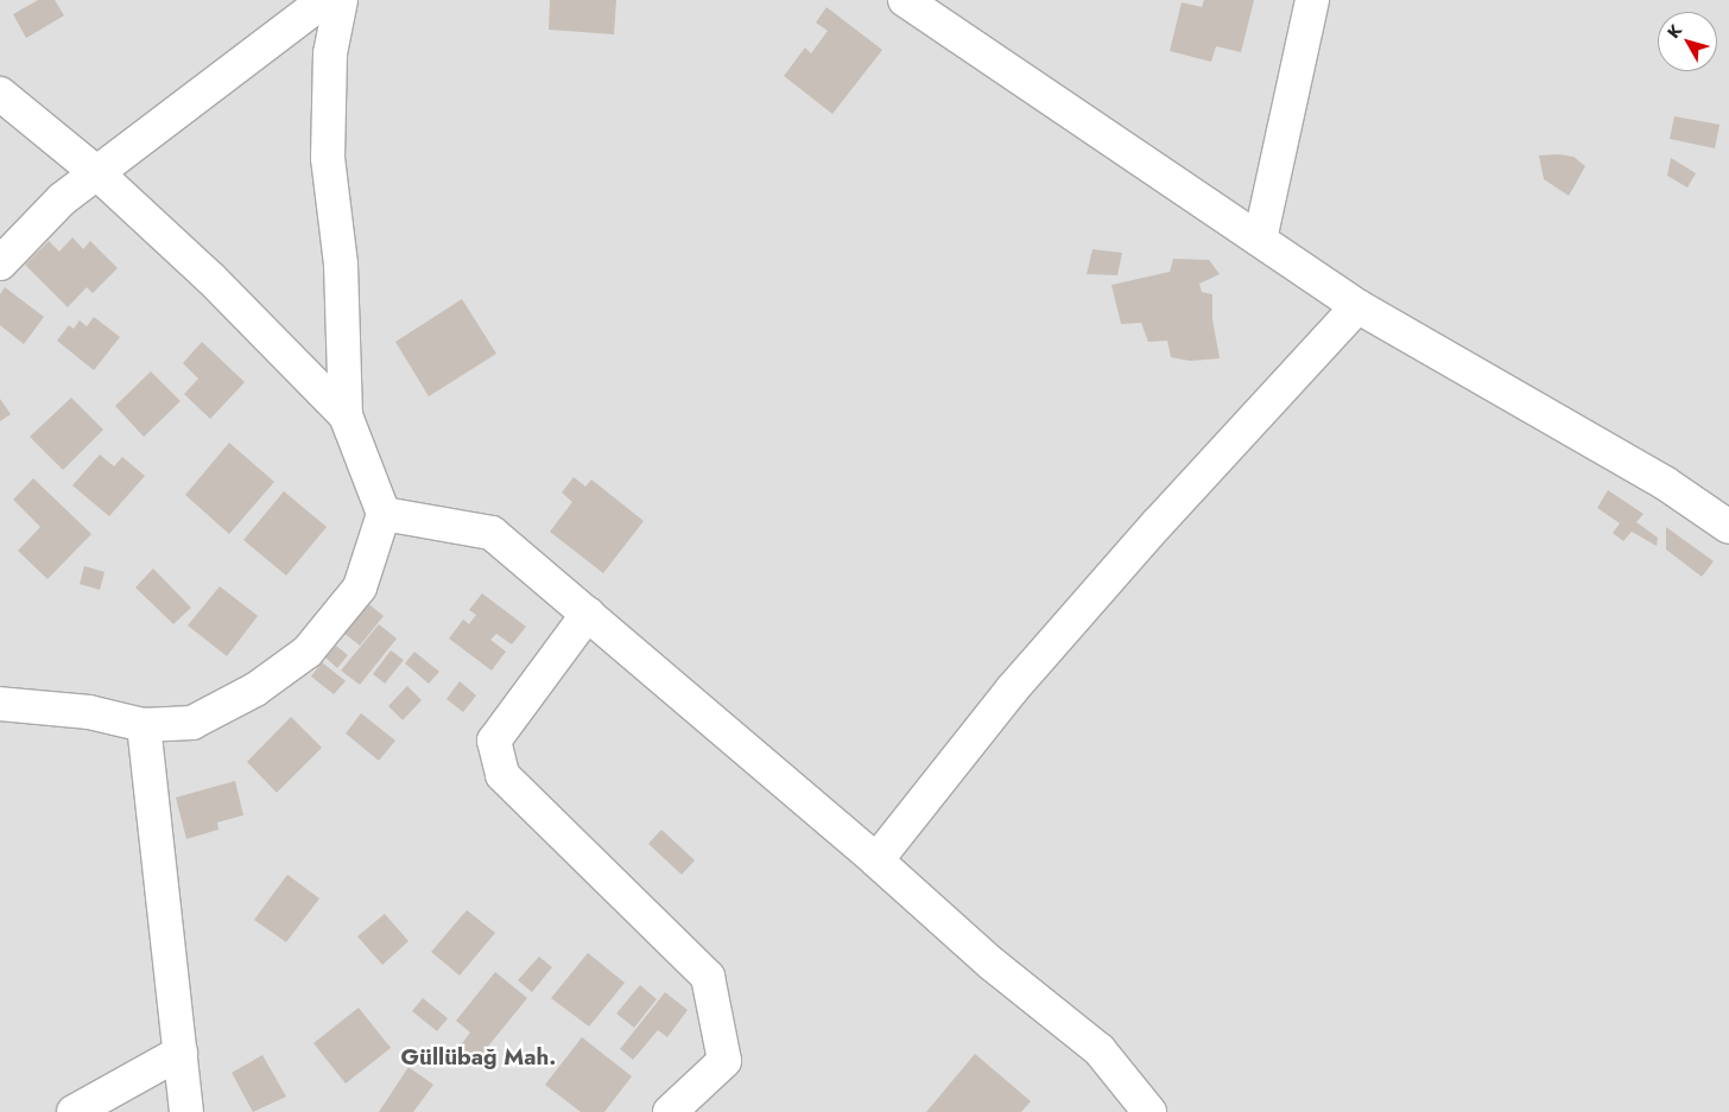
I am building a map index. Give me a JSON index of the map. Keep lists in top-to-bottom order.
{
  "districts": ["Güllübağ Mah."],
  "north": "top left"
}
